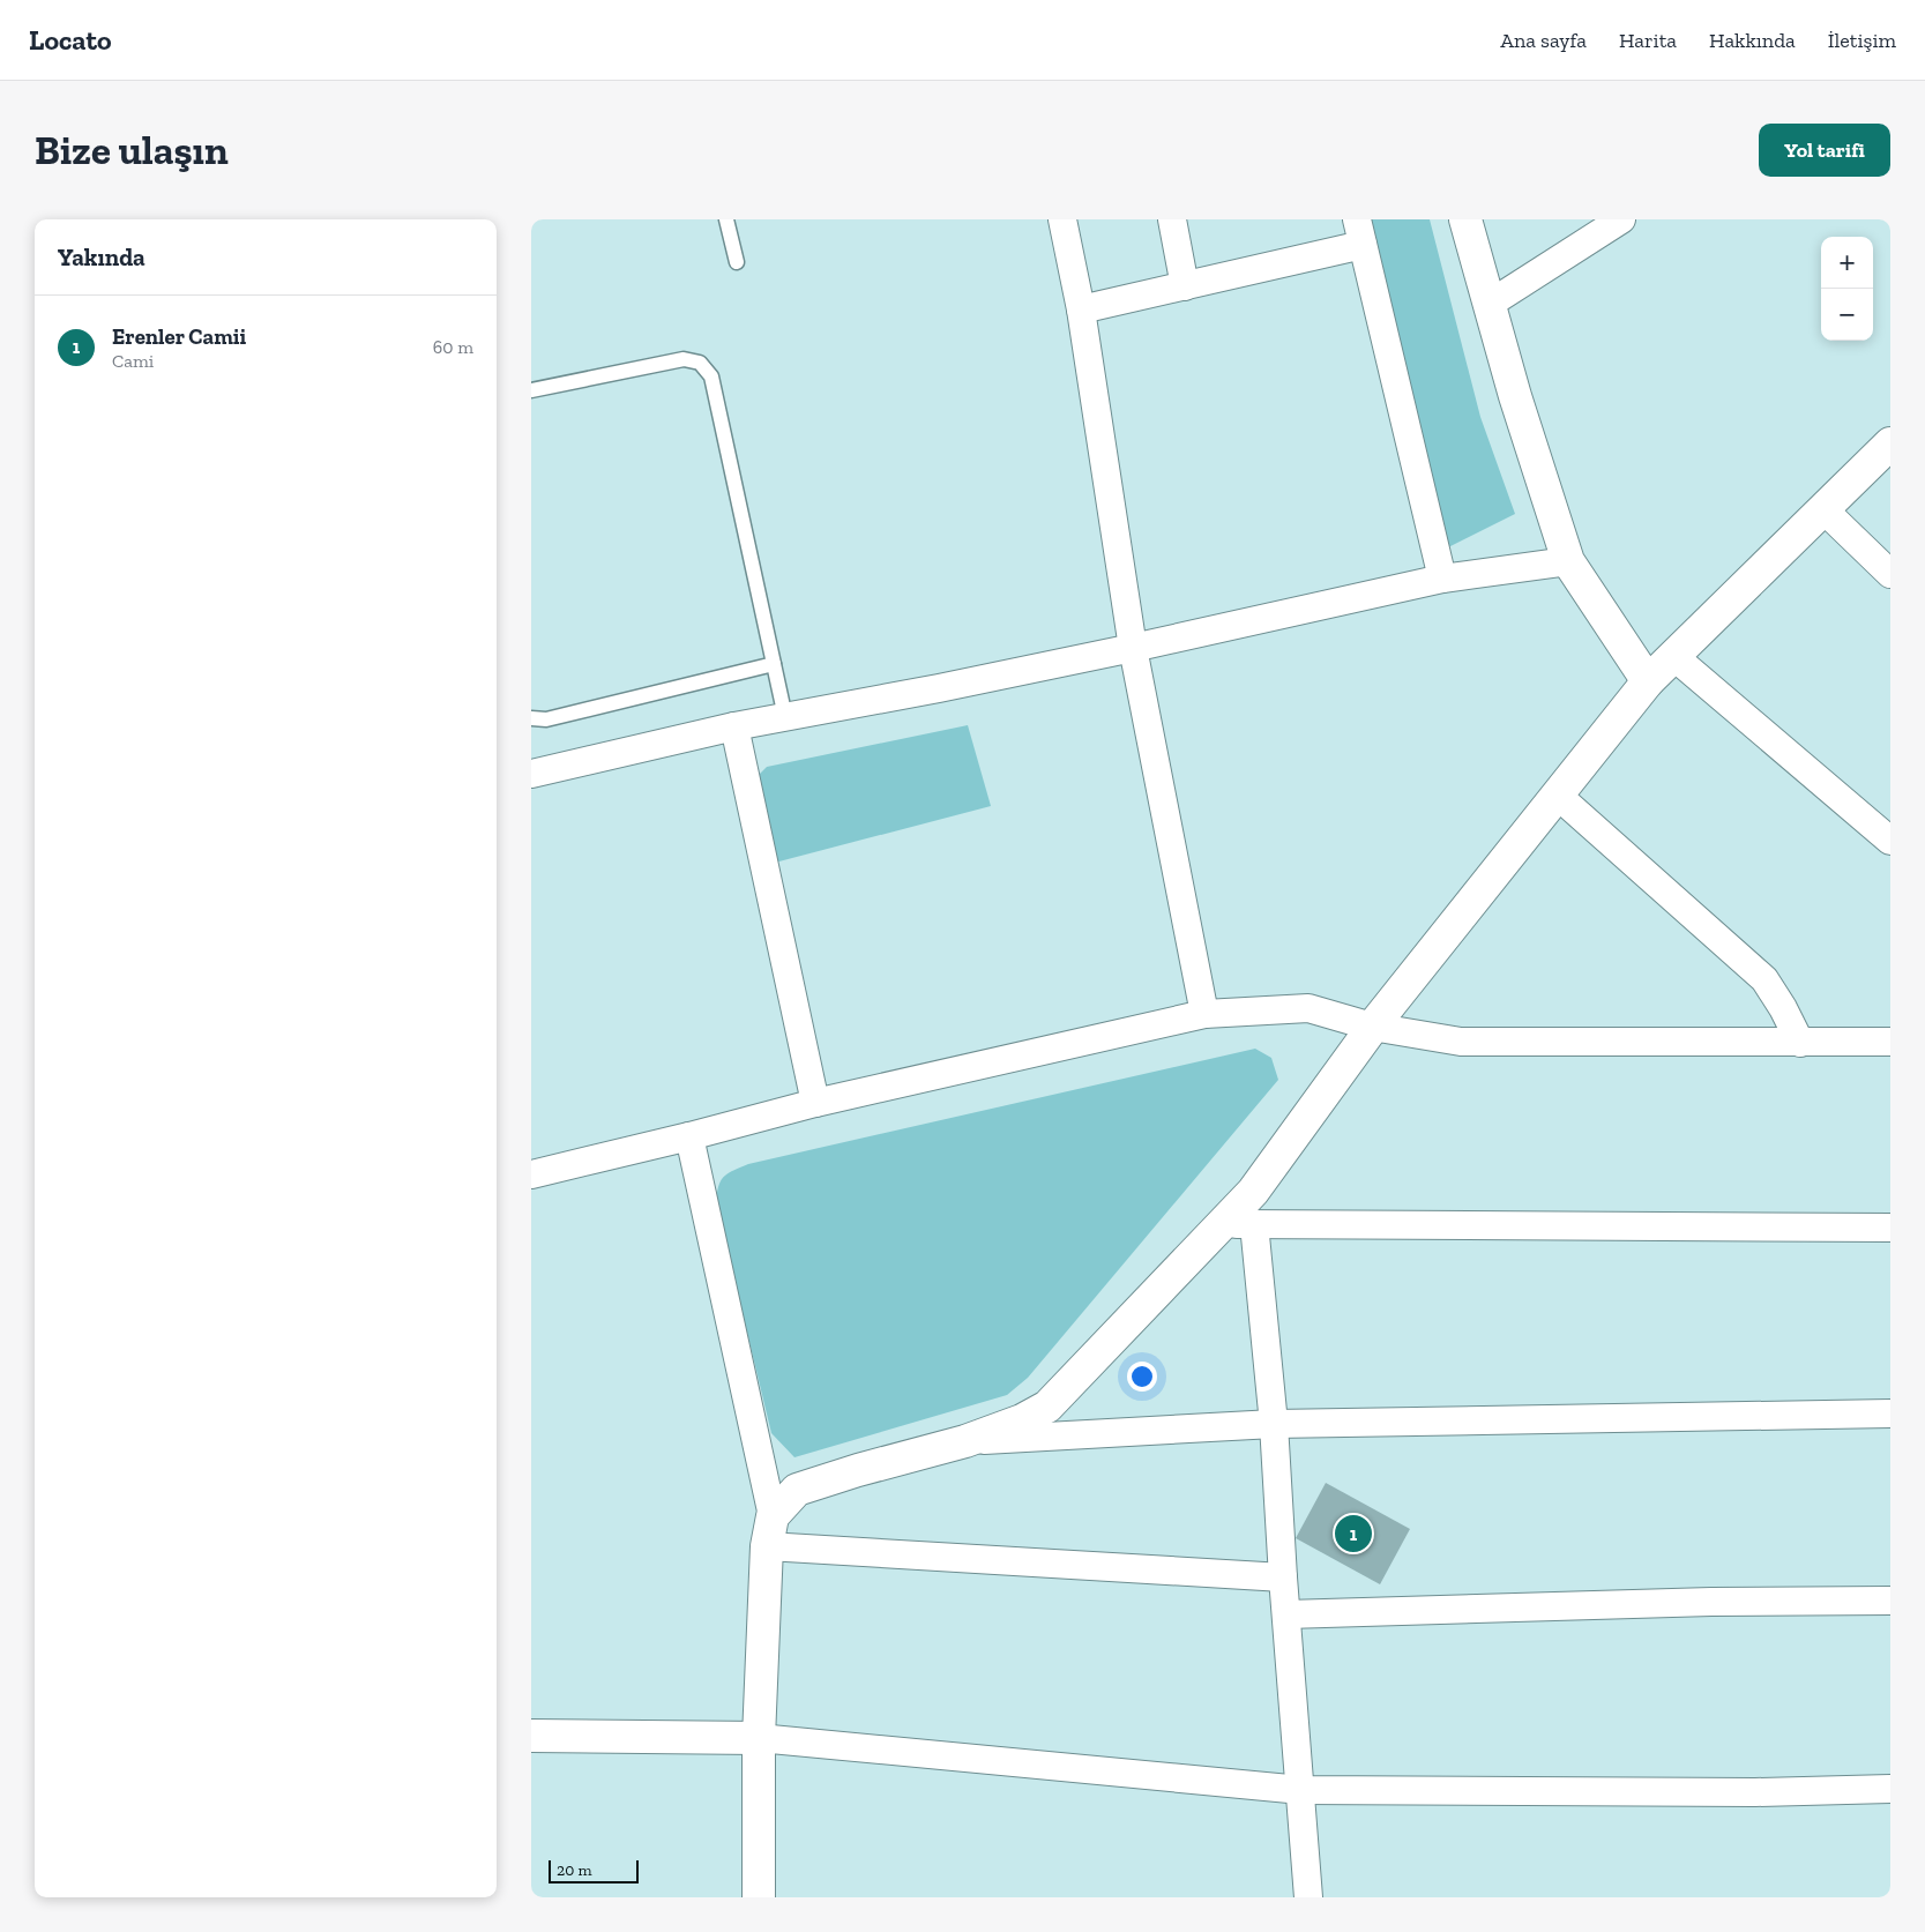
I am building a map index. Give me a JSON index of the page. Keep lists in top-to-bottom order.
{
  "scale_bar": "20 m",
  "page": {
    "header": "Locato",
    "nav": [
      "Ana sayfa",
      "Harita",
      "Hakkında",
      "İletişim"
    ],
    "buttons": "Yol tarifi",
    "title": "Bize ulaşın",
    "heading": "Yakında",
    "map_buttons": ["+", "−"],
    "list": [
      {
        "mark": "1",
        "name": "Erenler Camii",
        "note": "Cami",
        "value": "60 m"
      }
    ],
    "pins": "1",
    "scale": "20 m"
  }
}
